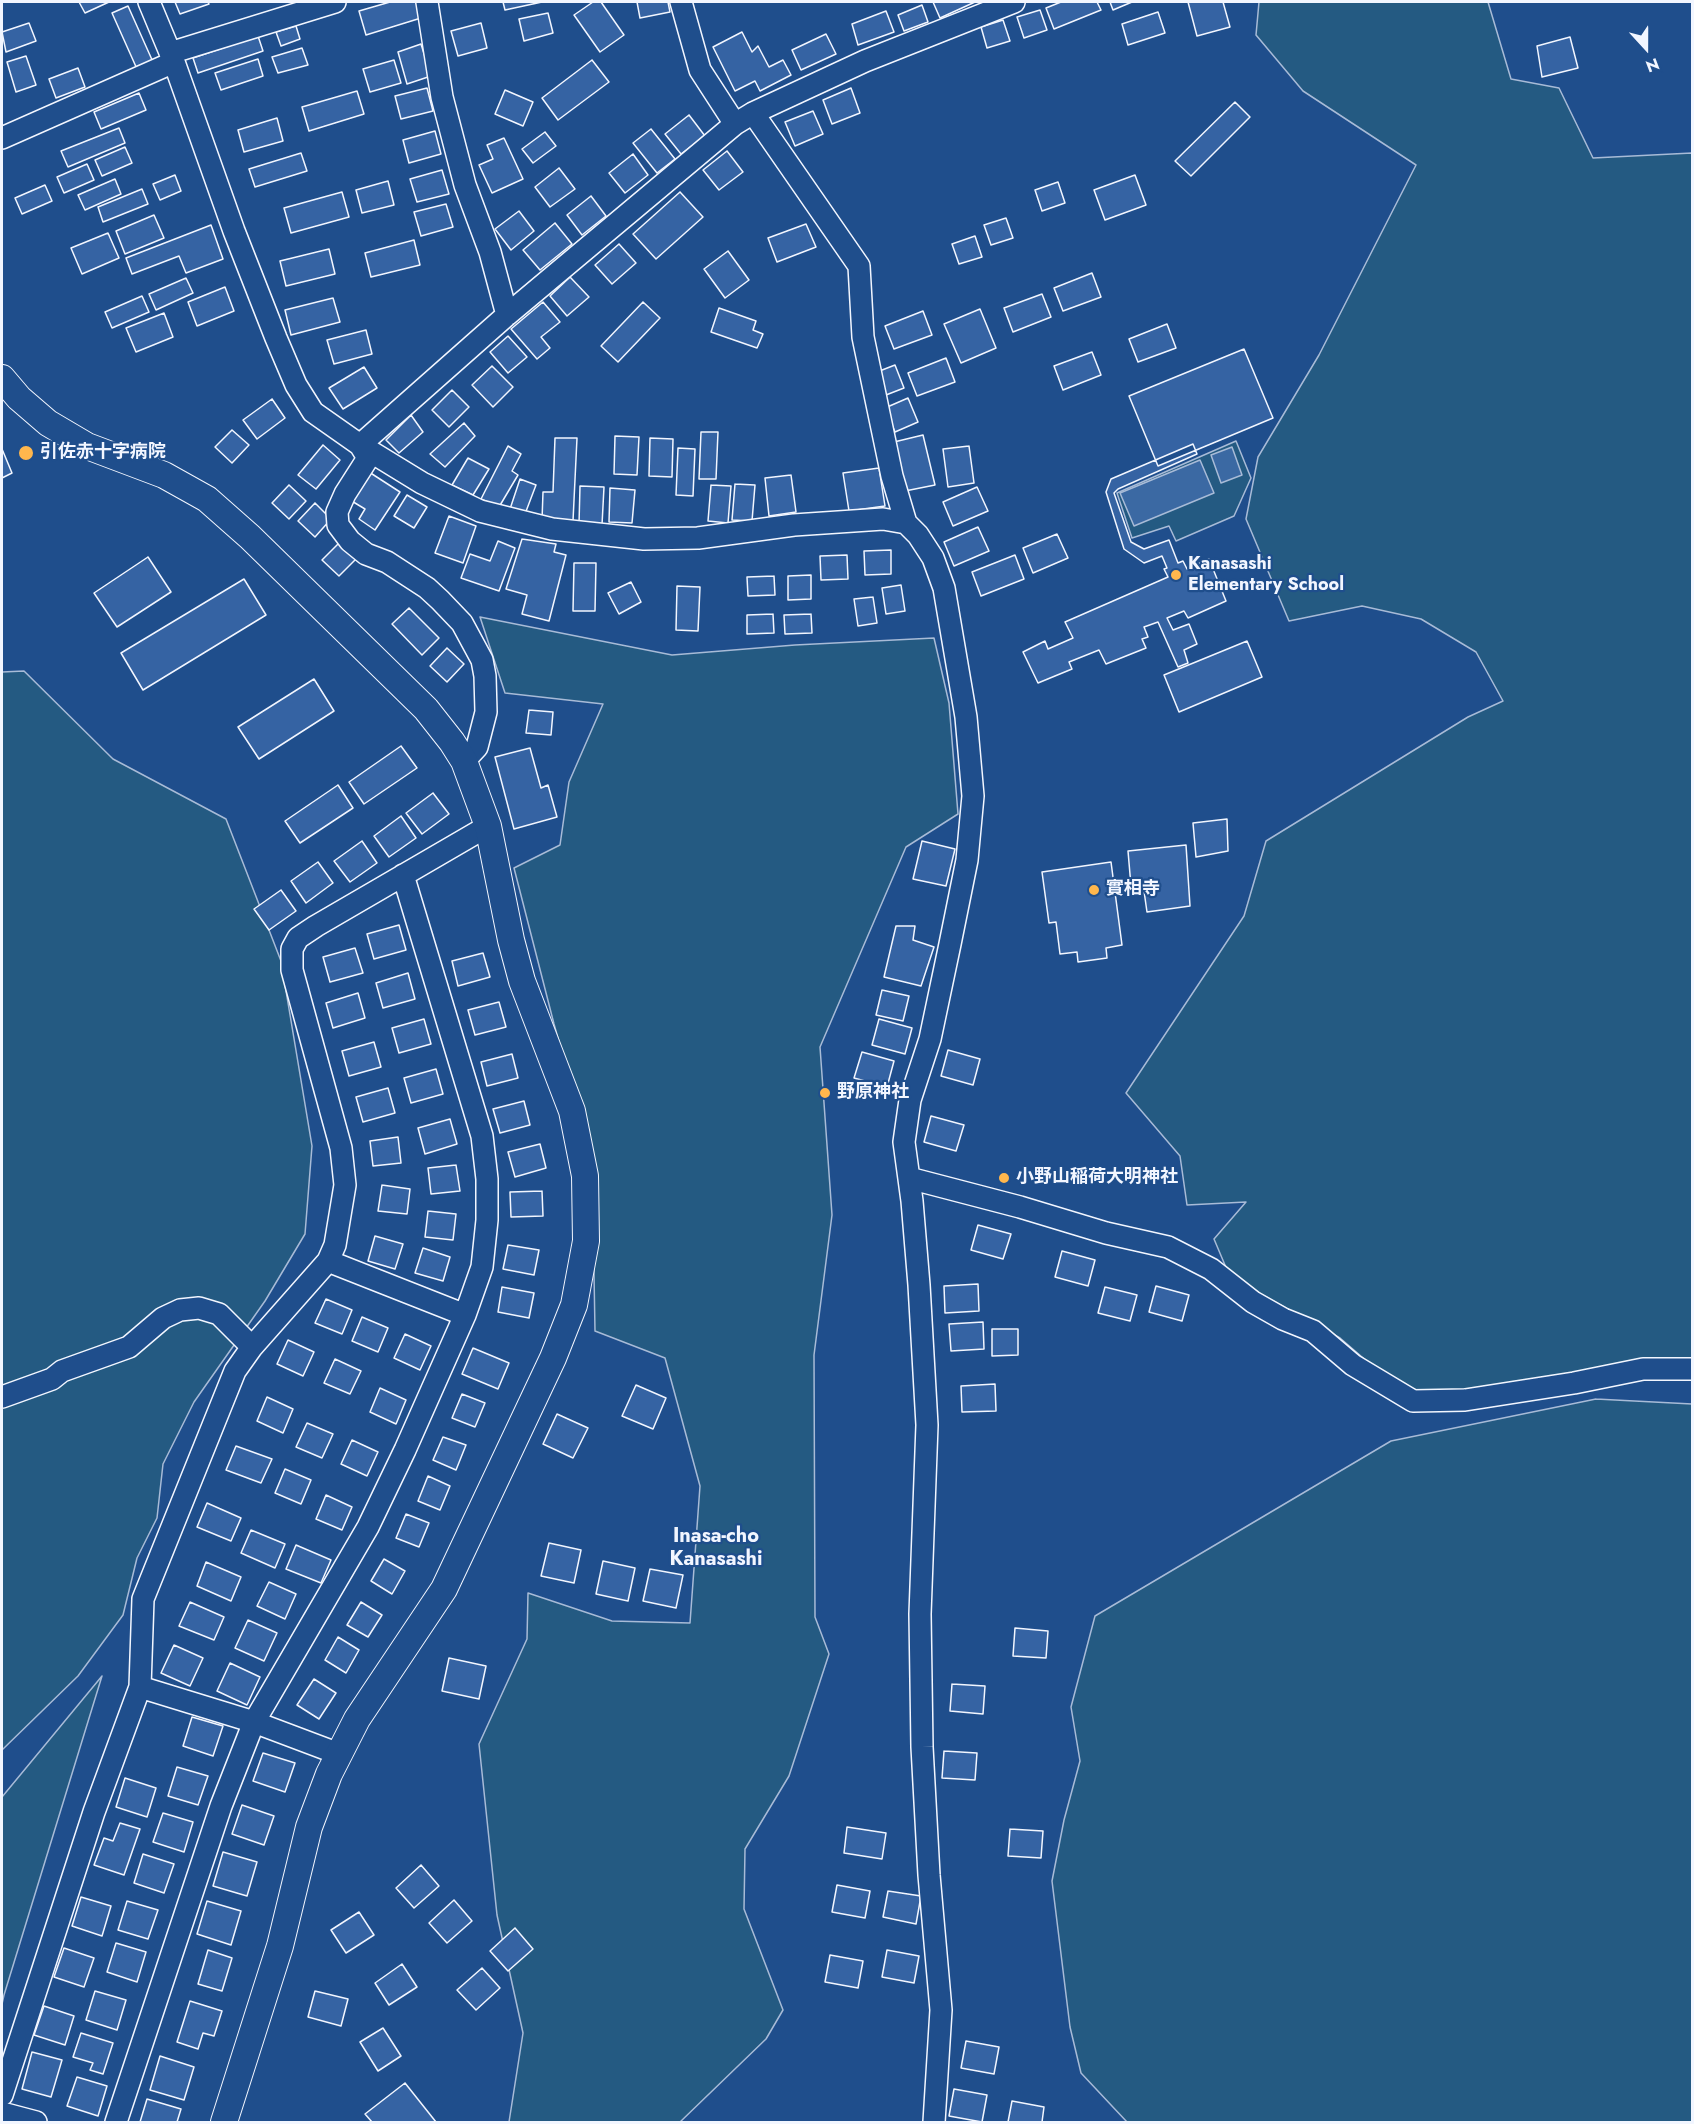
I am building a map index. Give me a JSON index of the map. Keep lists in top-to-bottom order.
{
  "districts": ["Inasa-cho Kanasashi"],
  "places": [
    "引佐赤十字病院",
    "Kanasashi Elementary School",
    "實相寺",
    "野原神社",
    "小野山稲荷大明神社"
  ],
  "north": "bottom"
}
